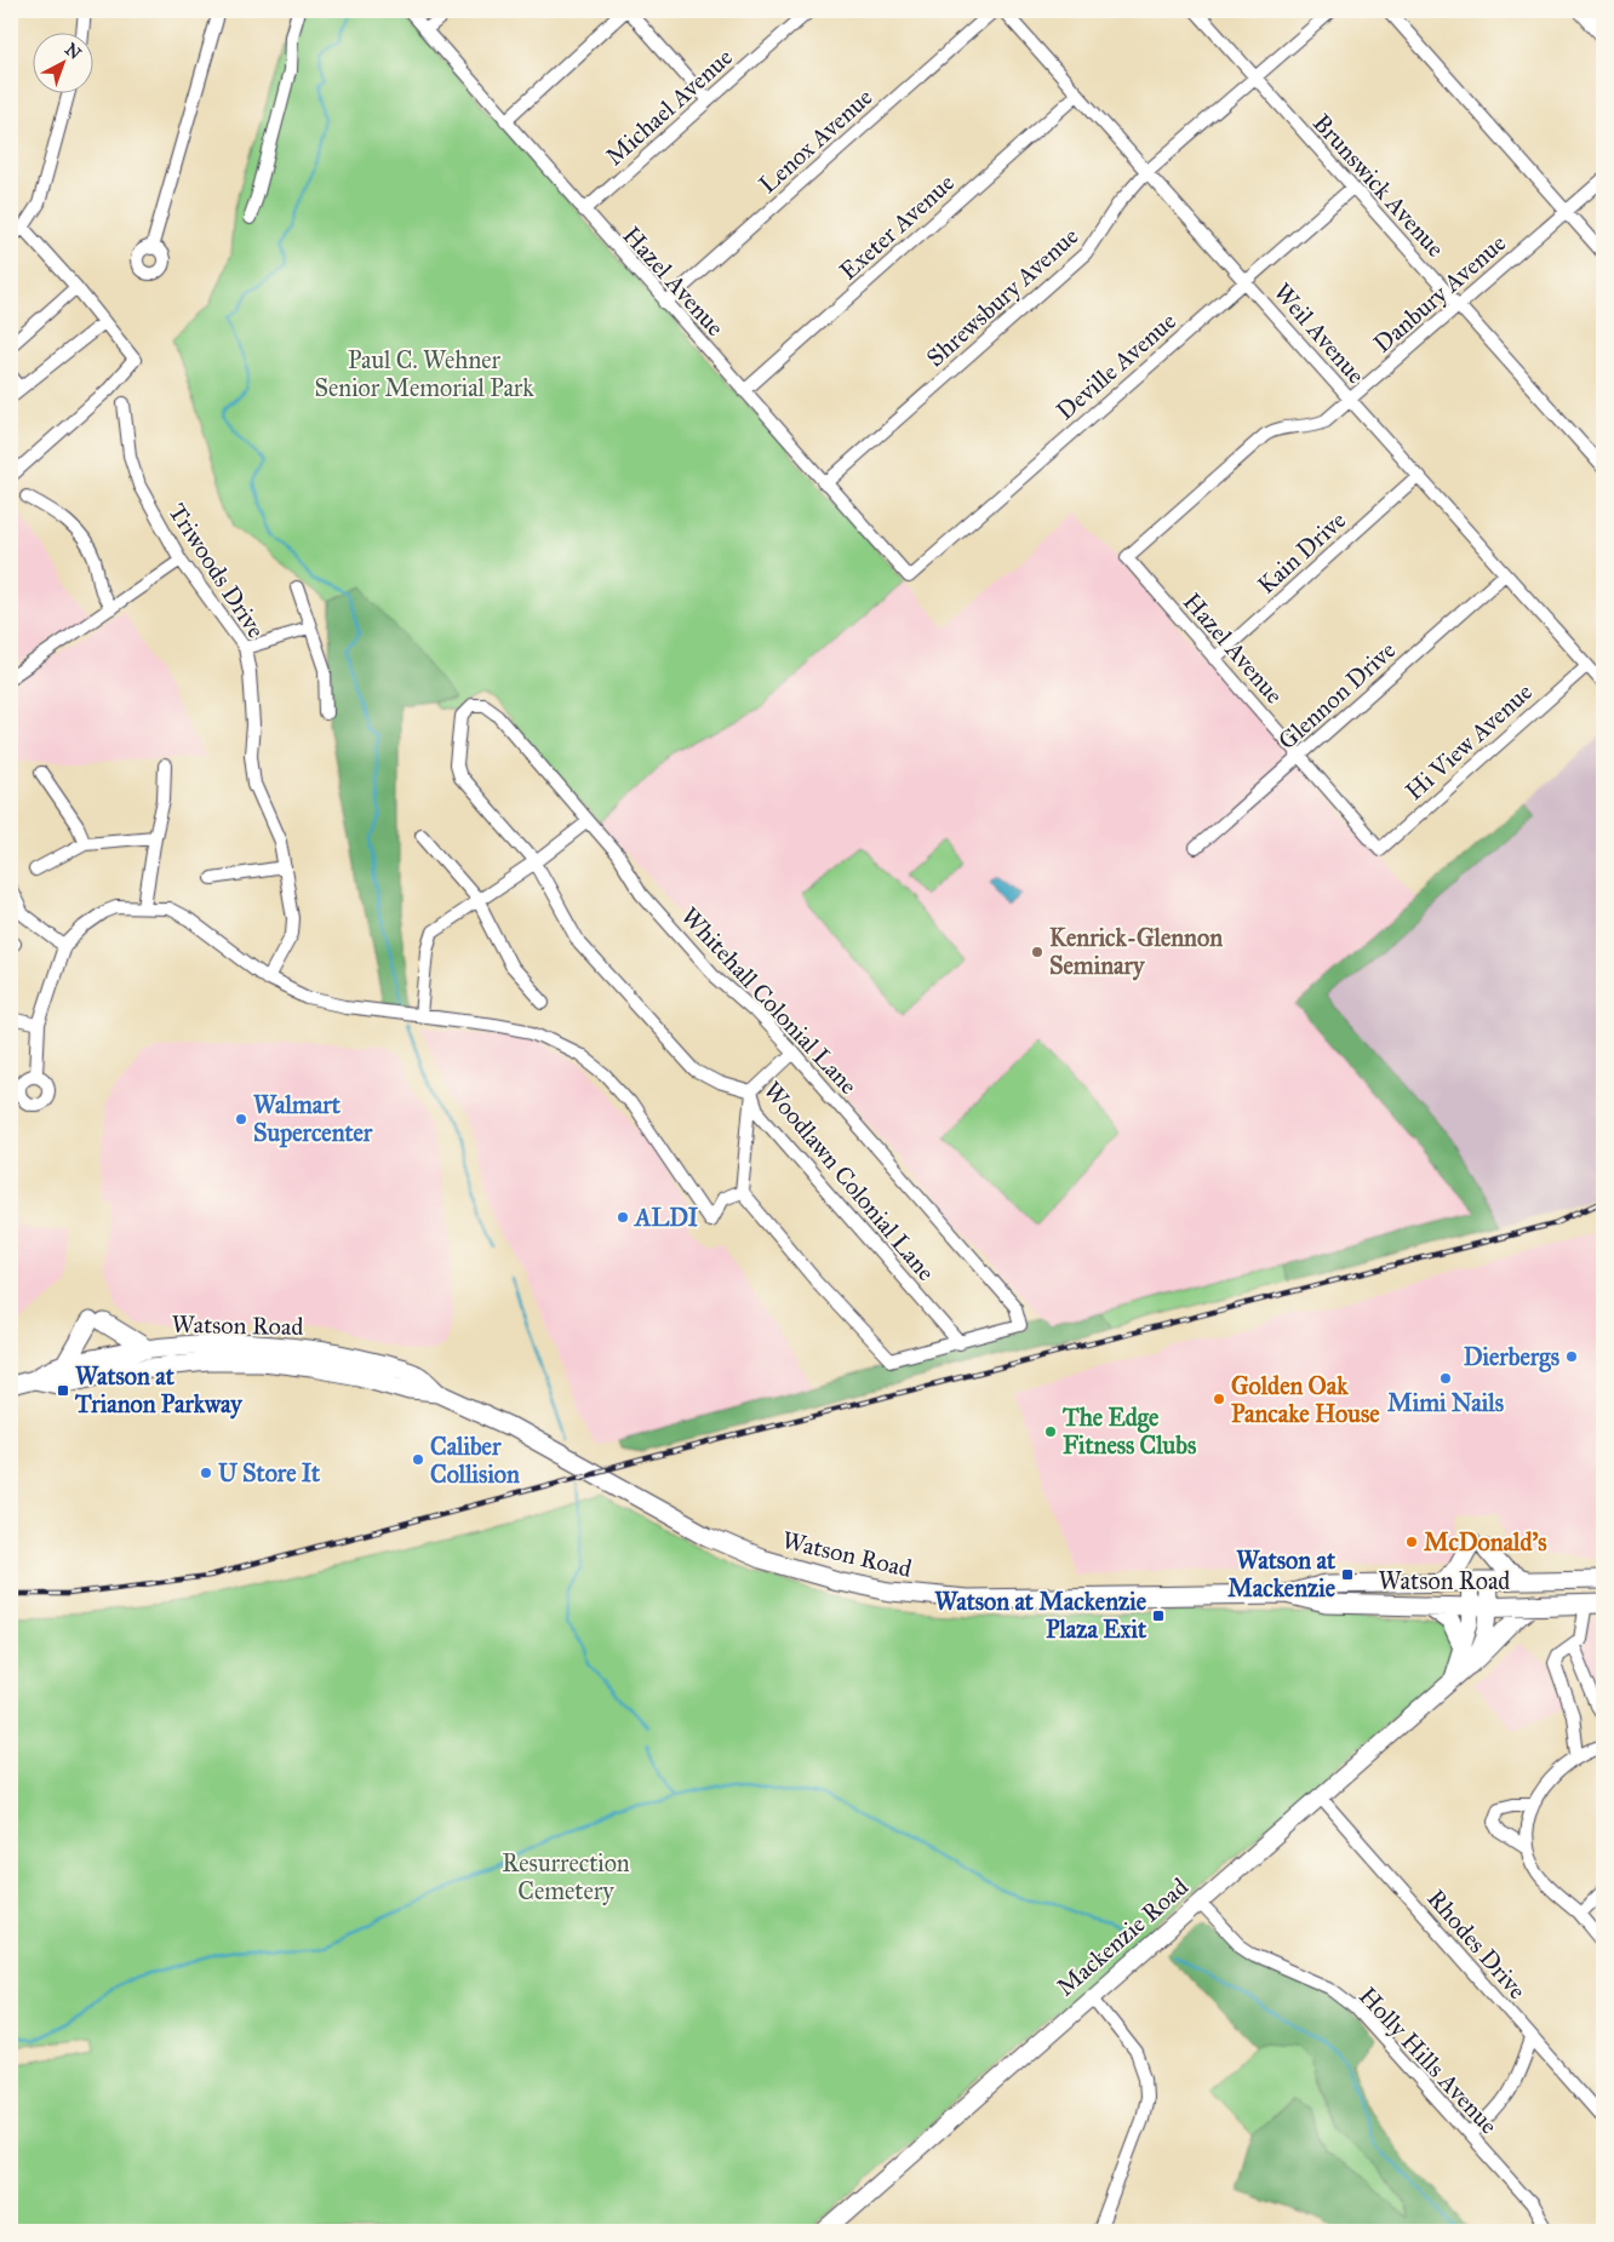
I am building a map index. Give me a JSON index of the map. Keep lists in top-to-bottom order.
{
  "streets": {
    "main road": ["Watson Road", "Mackenzie Road"],
    "street": [
      "Michael Avenue",
      "Lenox Avenue",
      "Brunswick Avenue",
      "Exeter Avenue",
      "Hazel Avenue",
      "Danbury Avenue",
      "Shrewsbury Avenue",
      "Weil Avenue",
      "Deville Avenue",
      "Kain Drive",
      "Triwoods Drive",
      "Glennon Drive",
      "Hi View Avenue",
      "Whitehall Colonial Lane",
      "Woodlawn Colonial Lane",
      "Rhodes Drive",
      "Holly Hills Avenue"
    ]
  },
  "crossings": [
    ["Michael Avenue", "Hazel Avenue"],
    ["Lenox Avenue", "Hazel Avenue"],
    ["Brunswick Avenue", "Danbury Avenue"],
    ["Brunswick Avenue", "Shrewsbury Avenue"],
    ["Brunswick Avenue", "Deville Avenue"],
    ["Exeter Avenue", "Hazel Avenue"],
    ["Exeter Avenue", "Weil Avenue"],
    ["Hazel Avenue", "Danbury Avenue"],
    ["Hazel Avenue", "Shrewsbury Avenue"],
    ["Hazel Avenue", "Deville Avenue"],
    ["Hazel Avenue", "Kain Drive"],
    ["Hazel Avenue", "Glennon Drive"],
    ["Hazel Avenue", "Hi View Avenue"],
    ["Danbury Avenue", "Weil Avenue"],
    ["Shrewsbury Avenue", "Weil Avenue"],
    ["Weil Avenue", "Deville Avenue"],
    ["Weil Avenue", "Kain Drive"],
    ["Weil Avenue", "Glennon Drive"],
    ["Weil Avenue", "Hi View Avenue"],
    ["Whitehall Colonial Lane", "Woodlawn Colonial Lane"],
    ["Watson Road", "Mackenzie Road"],
    ["Mackenzie Road", "Rhodes Drive"],
    ["Mackenzie Road", "Holly Hills Avenue"]
  ],
  "parks": ["Paul C. Wehner Senior Memorial Park", "Resurrection Cemetery"],
  "places": {
    "other": [
      "Kenrick-Glennon Seminary",
      "Walmart Supercenter",
      "ALDI",
      "Dierbergs",
      "Mimi Nails",
      "Golden Oak Pancake House",
      "The Edge Fitness Clubs",
      "Caliber Collision",
      "U Store It",
      "McDonald's"
    ],
    "transit": ["Watson at Trianon Parkway", "Watson at Mackenzie", "Watson at Mackenzie Plaza Exit"]
  },
  "north": "top right"
}
